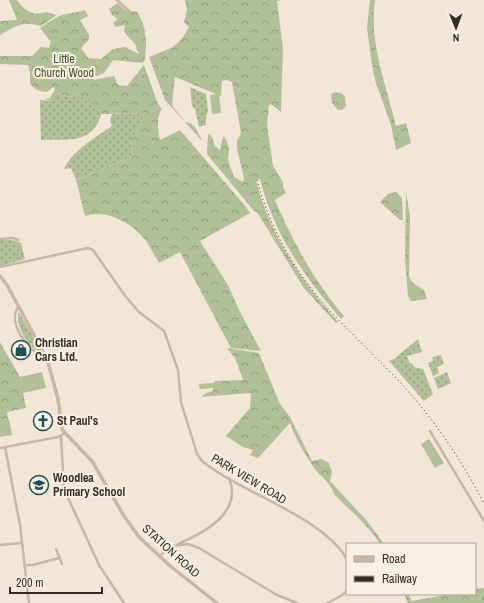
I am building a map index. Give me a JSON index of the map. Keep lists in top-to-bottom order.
{
  "streets": {
    "street": ["PARK VIEW ROAD", "STATION ROAD"]
  },
  "parks": ["Little Church Wood"],
  "places": {
    "shop": ["Christian Cars Ltd."],
    "church": ["St Paul's"],
    "school or university": ["Woodlea Primary School"]
  },
  "legend": ["Road", "Railway"],
  "scale_bar": "200 m",
  "north": "bottom"
}
